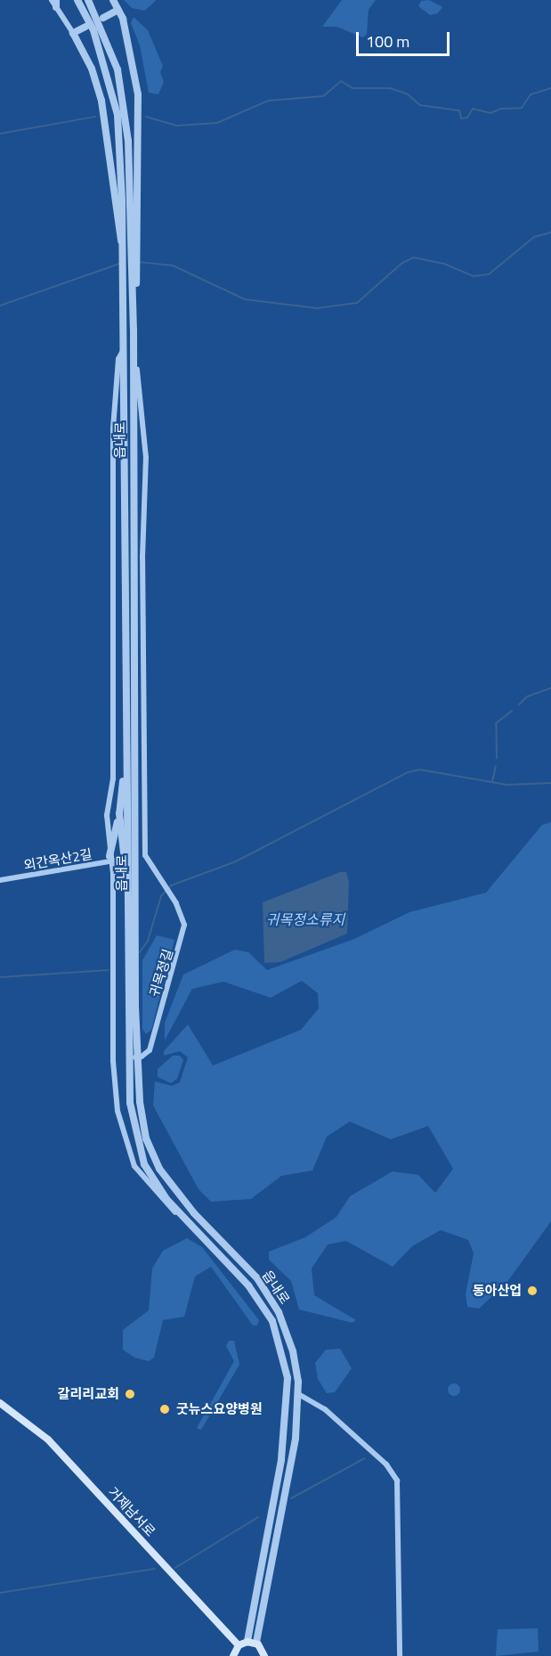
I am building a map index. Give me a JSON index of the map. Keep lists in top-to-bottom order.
{
  "streets": {
    "main road": ["거제남서로"],
    "street": ["읍내로", "외간옥산2길", "귀목정길"]
  },
  "crossings": [
    ["읍내로", "귀목정길"]
  ],
  "water": ["귀목정소류지"],
  "places": ["동아산업", "갈리리교회", "굿뉴스요양병원"],
  "scale_bar": "100 m"
}
